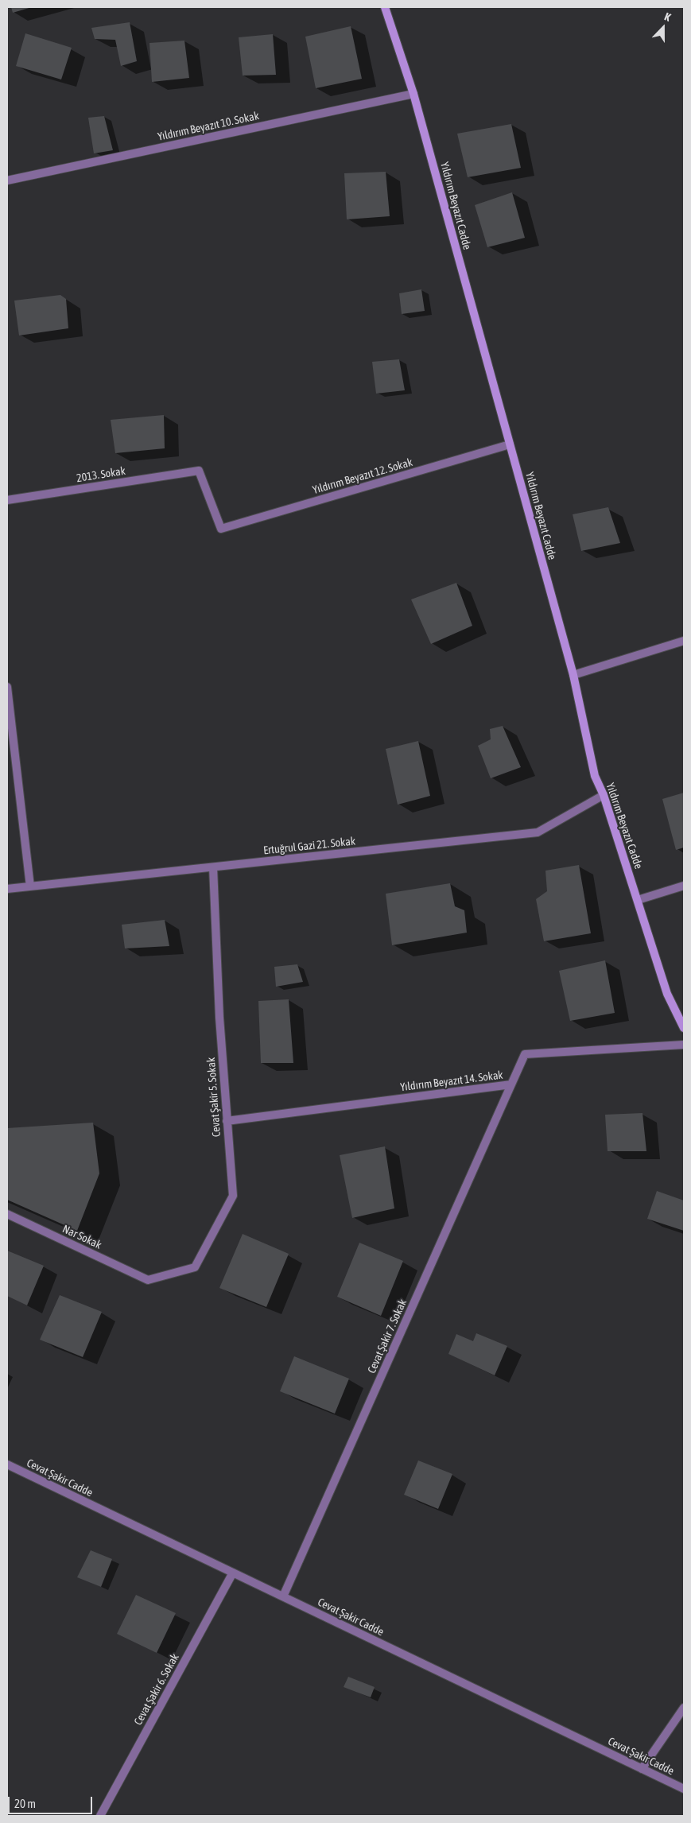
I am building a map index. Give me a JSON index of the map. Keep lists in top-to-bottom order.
{
  "streets": {
    "street": [
      "Yıldırım Beyazıt 10. Sokak",
      "Yıldırım Beyazıt Cadde",
      "2013. Sokak",
      "Yıldırım Beyazıt 12. Sokak",
      "Ertuğrul Gazi 21. Sokak",
      "Yıldırım Beyazıt 14. Sokak",
      "Cevat Şakir 5. Sokak",
      "Nar Sokak",
      "Cevat Şakir 7. Sokak",
      "Cevat Şakir Cadde",
      "Cevat Şakir 6. Sokak"
    ]
  },
  "crossings": [
    ["Yıldırım Beyazıt 10. Sokak", "Yıldırım Beyazıt Cadde"],
    ["Yıldırım Beyazıt Cadde", "Yıldırım Beyazıt 12. Sokak"],
    ["Yıldırım Beyazıt Cadde", "Ertuğrul Gazi 21. Sokak"],
    ["2013. Sokak", "Yıldırım Beyazıt 12. Sokak"],
    ["Ertuğrul Gazi 21. Sokak", "Cevat Şakir 5. Sokak"],
    ["Yıldırım Beyazıt 14. Sokak", "Cevat Şakir 5. Sokak"],
    ["Yıldırım Beyazıt 14. Sokak", "Cevat Şakir 7. Sokak"],
    ["Cevat Şakir 5. Sokak", "Nar Sokak"],
    ["Cevat Şakir 7. Sokak", "Cevat Şakir Cadde"],
    ["Cevat Şakir Cadde", "Cevat Şakir 6. Sokak"]
  ],
  "scale_bar": "20 m",
  "north": "top"
}
